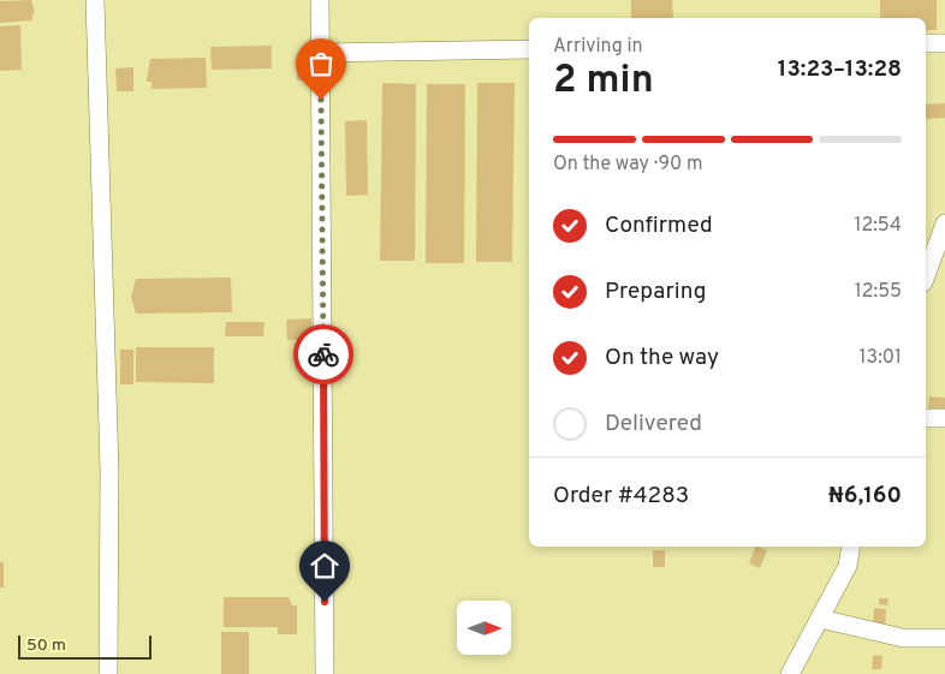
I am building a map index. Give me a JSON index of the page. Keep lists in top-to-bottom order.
{
  "scale_bar": "50 m",
  "north": "right",
  "page": {
    "heading": ["2 min", "Arriving in", "13:23–13:28"],
    "panel": ["Order #4283", "₦6,160"],
    "bar": "On the way · 90 m",
    "list": [
      ["Confirmed", "12:54"],
      ["Preparing", "12:55"],
      ["On the way", "13:01"],
      "Delivered"
    ],
    "scale": "50 m"
  }
}
